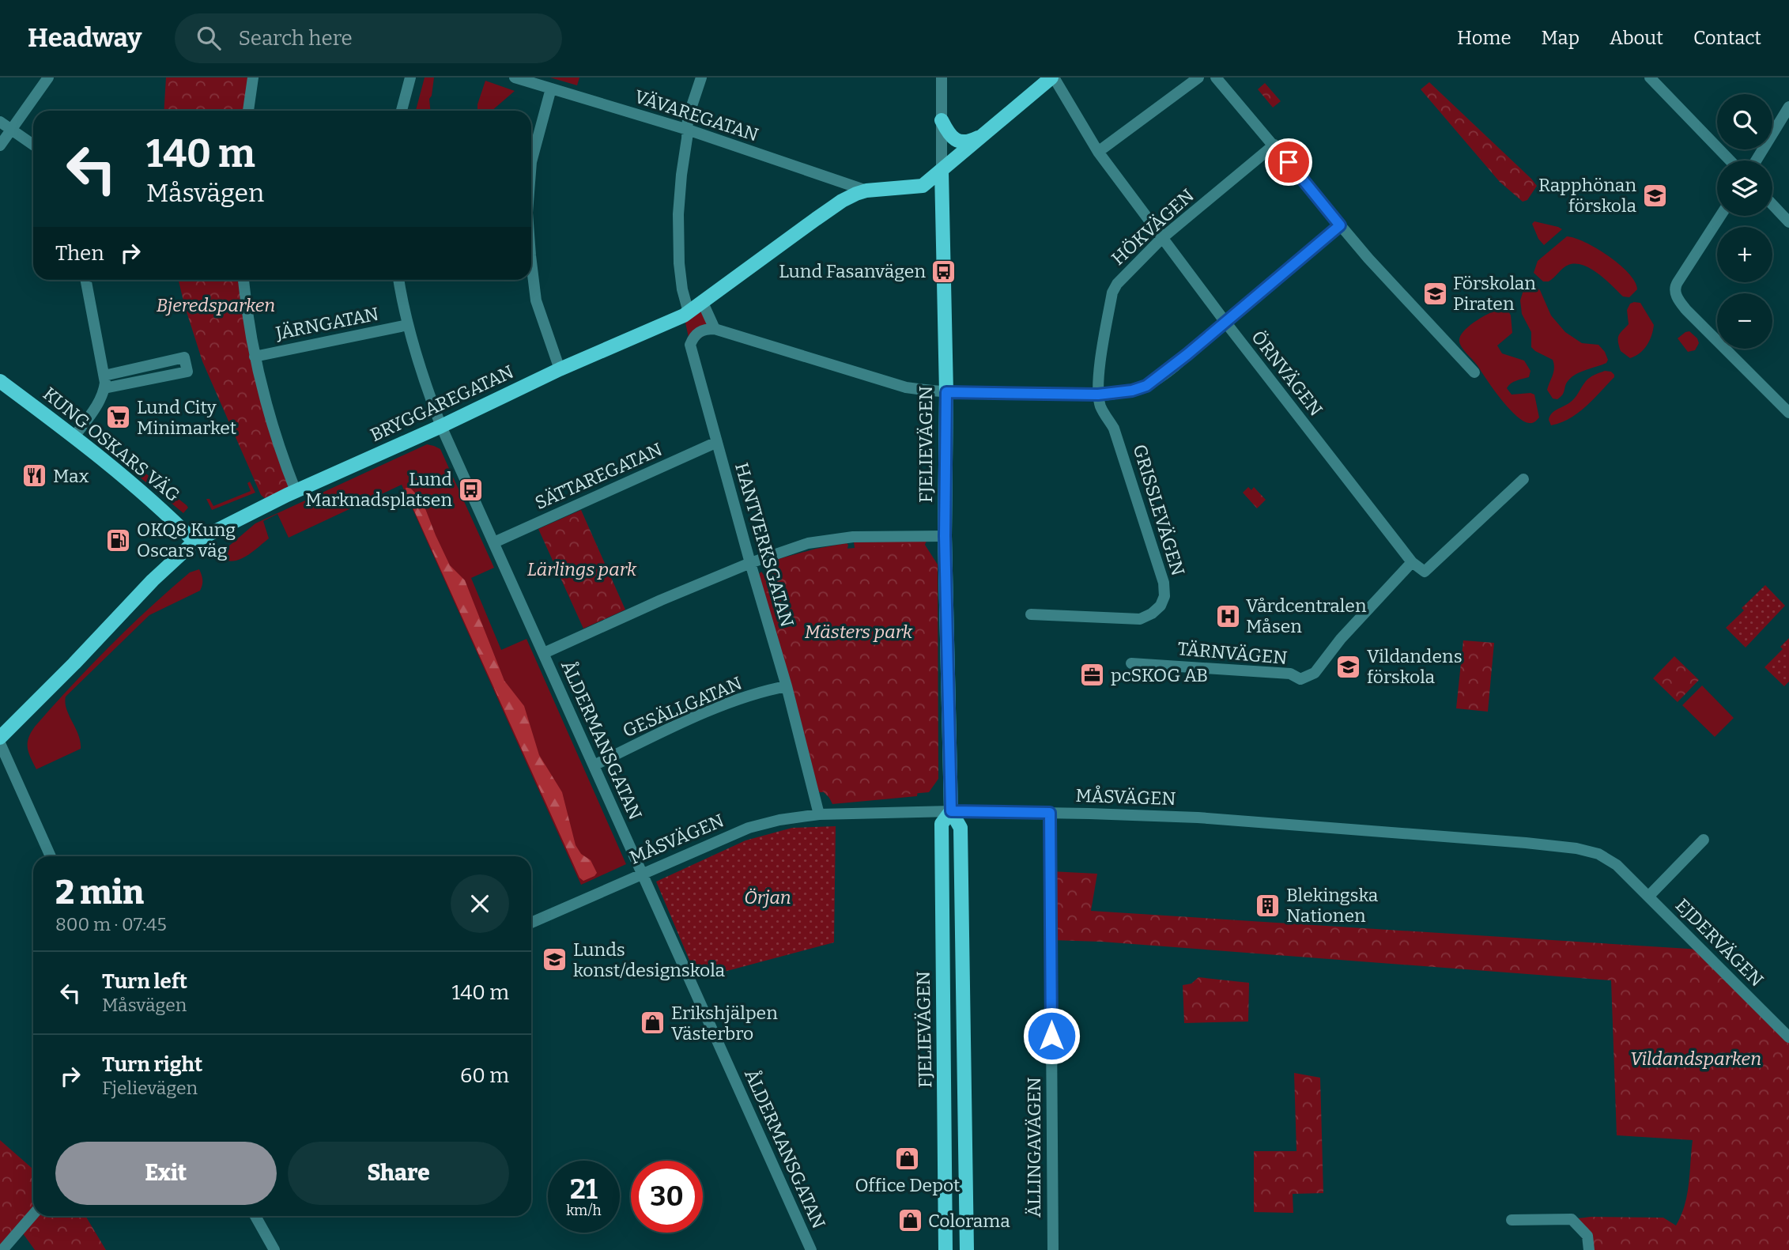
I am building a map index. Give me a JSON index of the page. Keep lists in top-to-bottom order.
{
  "streets": {
    "main road": ["BRYGGAREGATAN", "KUNG OSKARS VÄG", "FJELIEVÄGEN"],
    "street": [
      "VÄVAREGATAN",
      "HÖKVÄGEN",
      "JÄRNGATAN",
      "ÖRNVÄGEN",
      "SÄTTAREGATAN",
      "GRISSLEVÄGEN",
      "HANTVERKSGATAN",
      "TÄRNVÄGEN",
      "GESÄLLGATAN",
      "ÅLDERMANSGATAN",
      "MÅSVÄGEN",
      "EJDERVÄGEN",
      "ÄLLINGAVÄGEN"
    ]
  },
  "crossings": [
    ["VÄVAREGATAN", "BRYGGAREGATAN"],
    ["HÖKVÄGEN", "ÖRNVÄGEN"],
    ["HÖKVÄGEN", "GRISSLEVÄGEN"],
    ["JÄRNGATAN", "ÅLDERMANSGATAN"],
    ["ÖRNVÄGEN", "BRYGGAREGATAN"],
    ["ÖRNVÄGEN", "TÄRNVÄGEN"],
    ["BRYGGAREGATAN", "KUNG OSKARS VÄG"],
    ["BRYGGAREGATAN", "FJELIEVÄGEN"],
    ["BRYGGAREGATAN", "ÅLDERMANSGATAN"],
    ["FJELIEVÄGEN", "MÅSVÄGEN"],
    ["SÄTTAREGATAN", "HANTVERKSGATAN"],
    ["SÄTTAREGATAN", "ÅLDERMANSGATAN"],
    ["HANTVERKSGATAN", "GESÄLLGATAN"],
    ["HANTVERKSGATAN", "MÅSVÄGEN"],
    ["GESÄLLGATAN", "ÅLDERMANSGATAN"],
    ["ÅLDERMANSGATAN", "MÅSVÄGEN"],
    ["MÅSVÄGEN", "EJDERVÄGEN"],
    ["MÅSVÄGEN", "ÄLLINGAVÄGEN"]
  ],
  "parks": [
    "Bjeredsparken",
    "Lärlings park",
    "Mästers park",
    "Örjan",
    "Vildandsparken"
  ],
  "places": {
    "school or university": [
      "Rapphönan förskola",
      "Förskolan Piraten",
      "Vildandens förskola",
      "Lunds konst/designskola"
    ],
    "bus stop": ["Lund Fasanvägen", "Lund Marknadsplatsen"],
    "supermarket": ["Lund City Minimarket"],
    "restaurant": ["Max"],
    "fuel station": ["OKQ8 Kung Oscars väg"],
    "hospital": ["Vårdcentralen Måsen"],
    "office": ["pcSKOG AB"],
    "building": ["Blekingska Nationen"],
    "shop": ["Erikshjälpen Västerbro", "Office Depot", "Colorama"]
  },
  "page": {
    "header": "Headway",
    "search": "Search here",
    "nav": [
      "Home",
      "Map",
      "About",
      "Contact"
    ],
    "map_buttons": ["+", "−"],
    "turn": ["140 m", "Måsvägen"],
    "then": "Then",
    "heading": ["2 min", "800 m · 07:45"],
    "list": [
      {
        "name": "Turn left",
        "note": "Måsvägen",
        "value": "140 m"
      },
      {
        "name": "Turn right",
        "note": "Fjelievägen",
        "value": "60 m"
      }
    ],
    "buttons": ["Exit", "Share"],
    "speed": "21 km/h",
    "limit": "30"
  }
}
